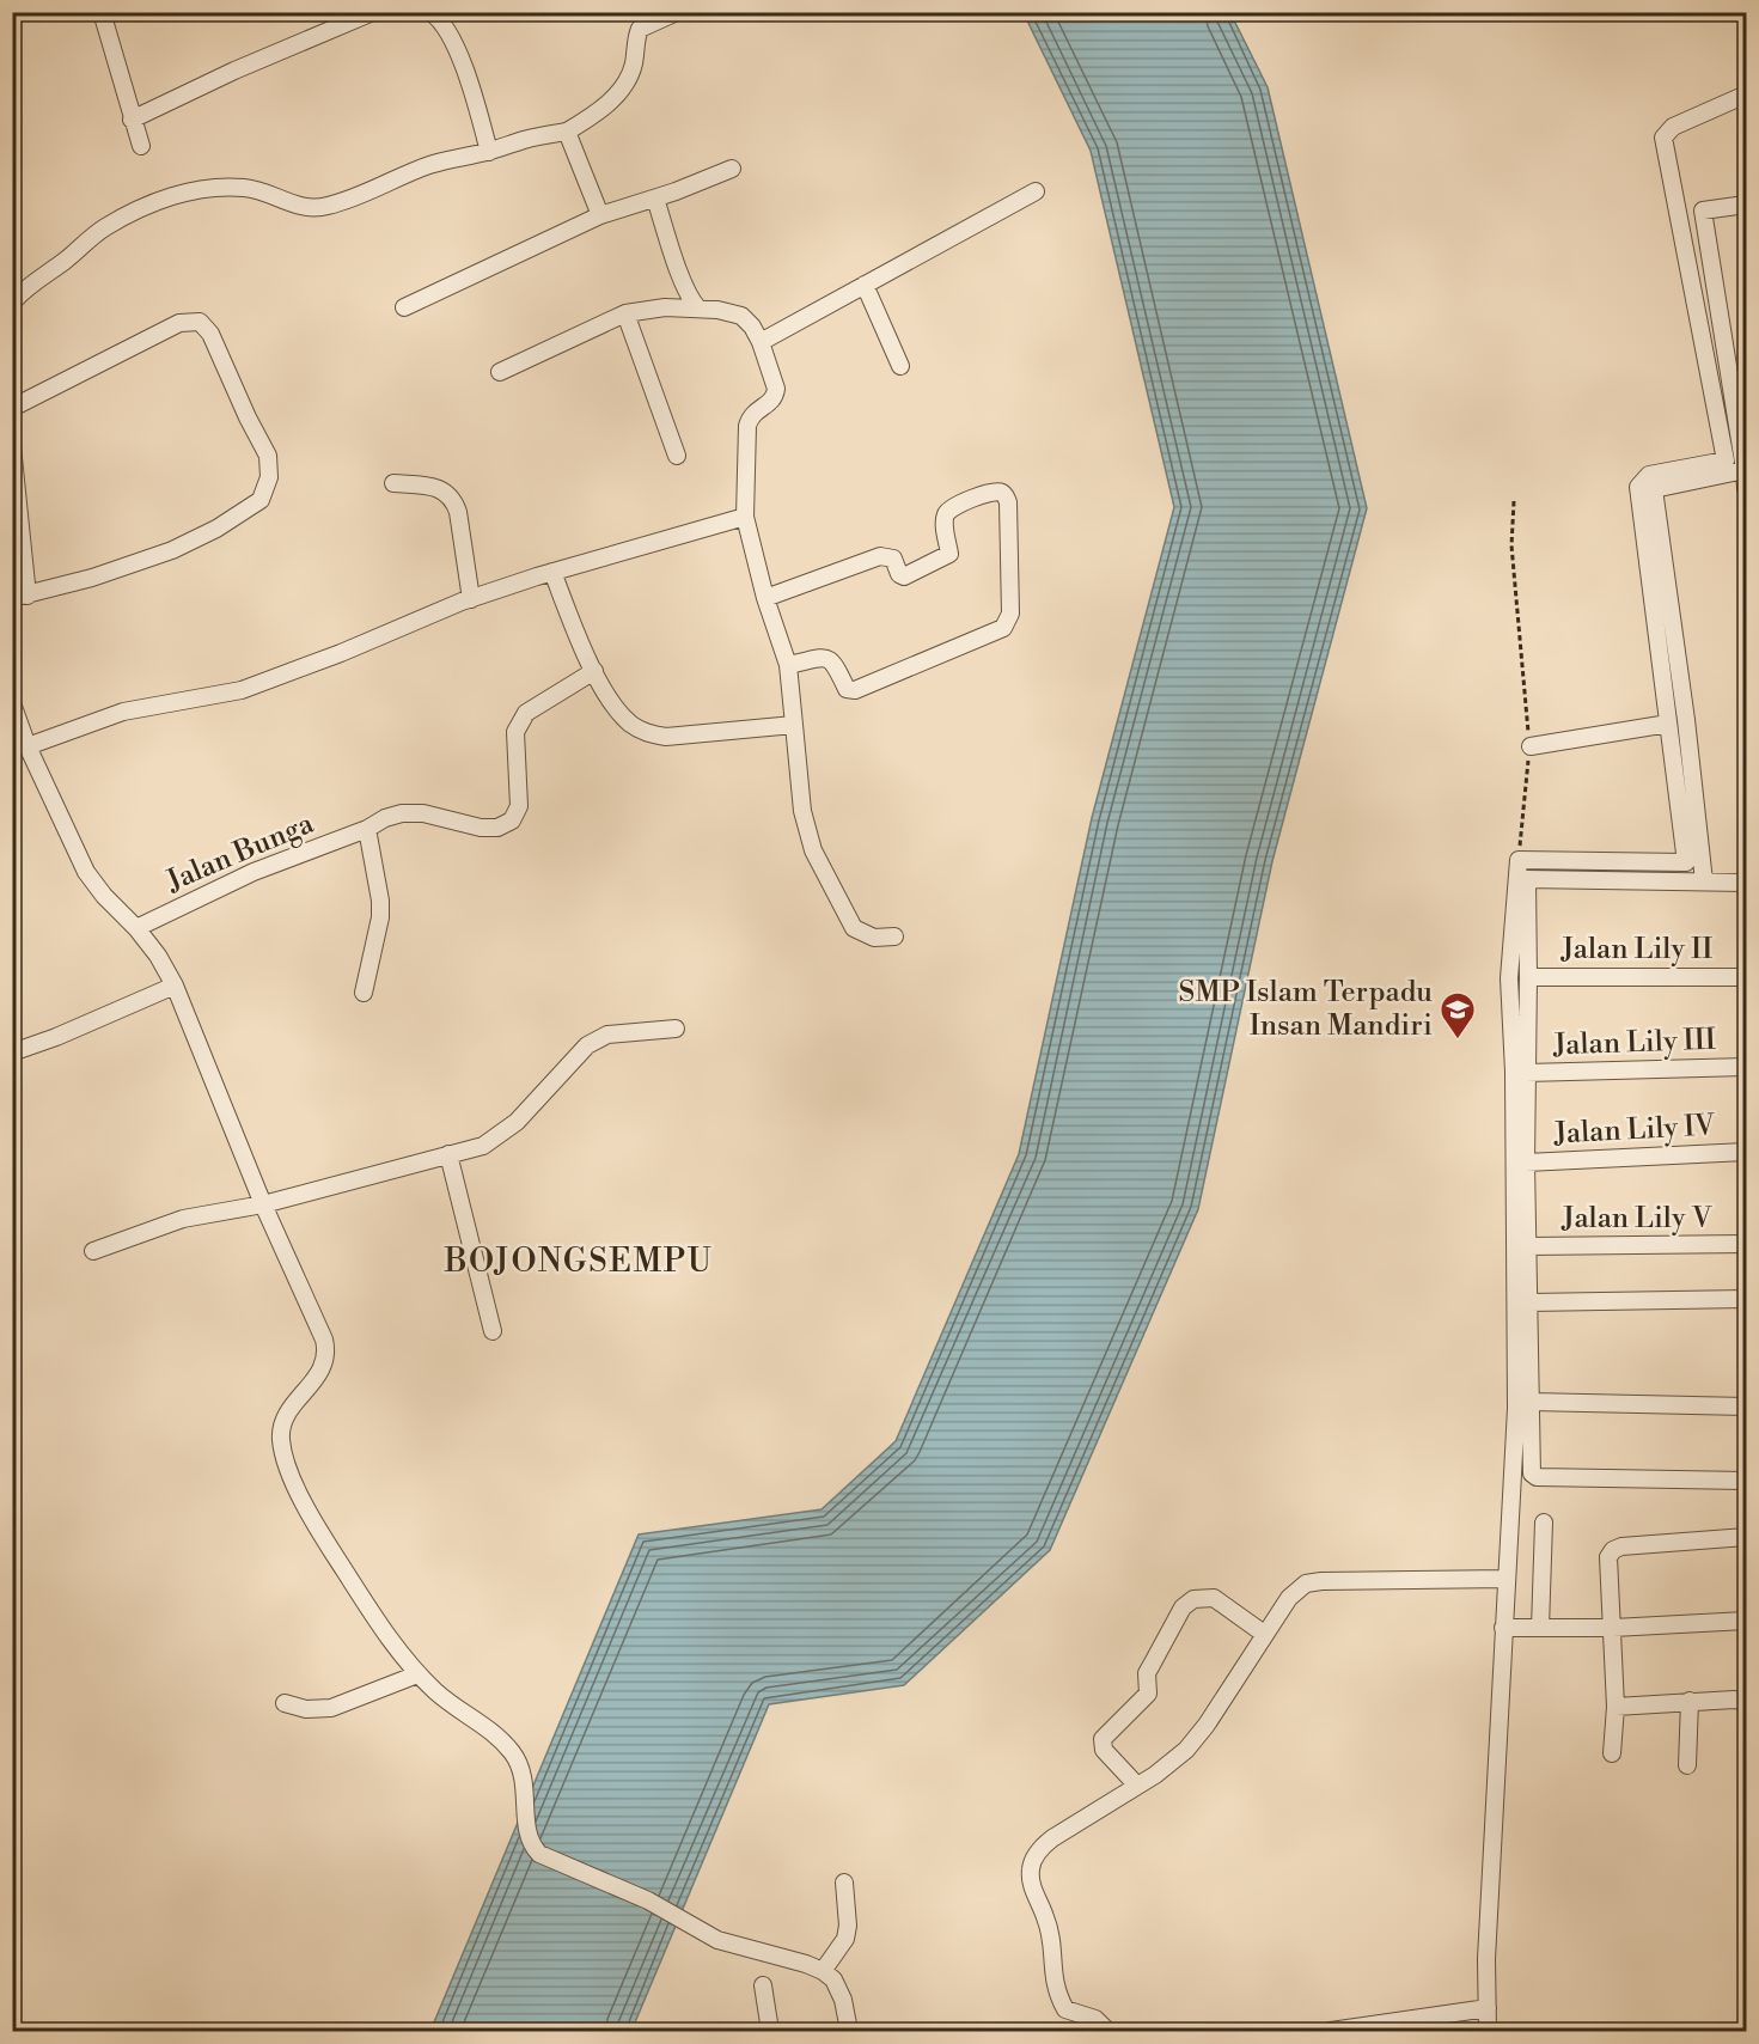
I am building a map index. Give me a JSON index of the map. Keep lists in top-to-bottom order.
{
  "streets": {
    "street": [
      "Jalan Bunga",
      "Jalan Lily II",
      "Jalan Lily III",
      "Jalan Lily IV",
      "Jalan Lily V"
    ]
  },
  "districts": ["BOJONGSEMPU"],
  "places": {
    "school or university": ["SMP Islam Terpadu Insan Mandiri"]
  }
}
